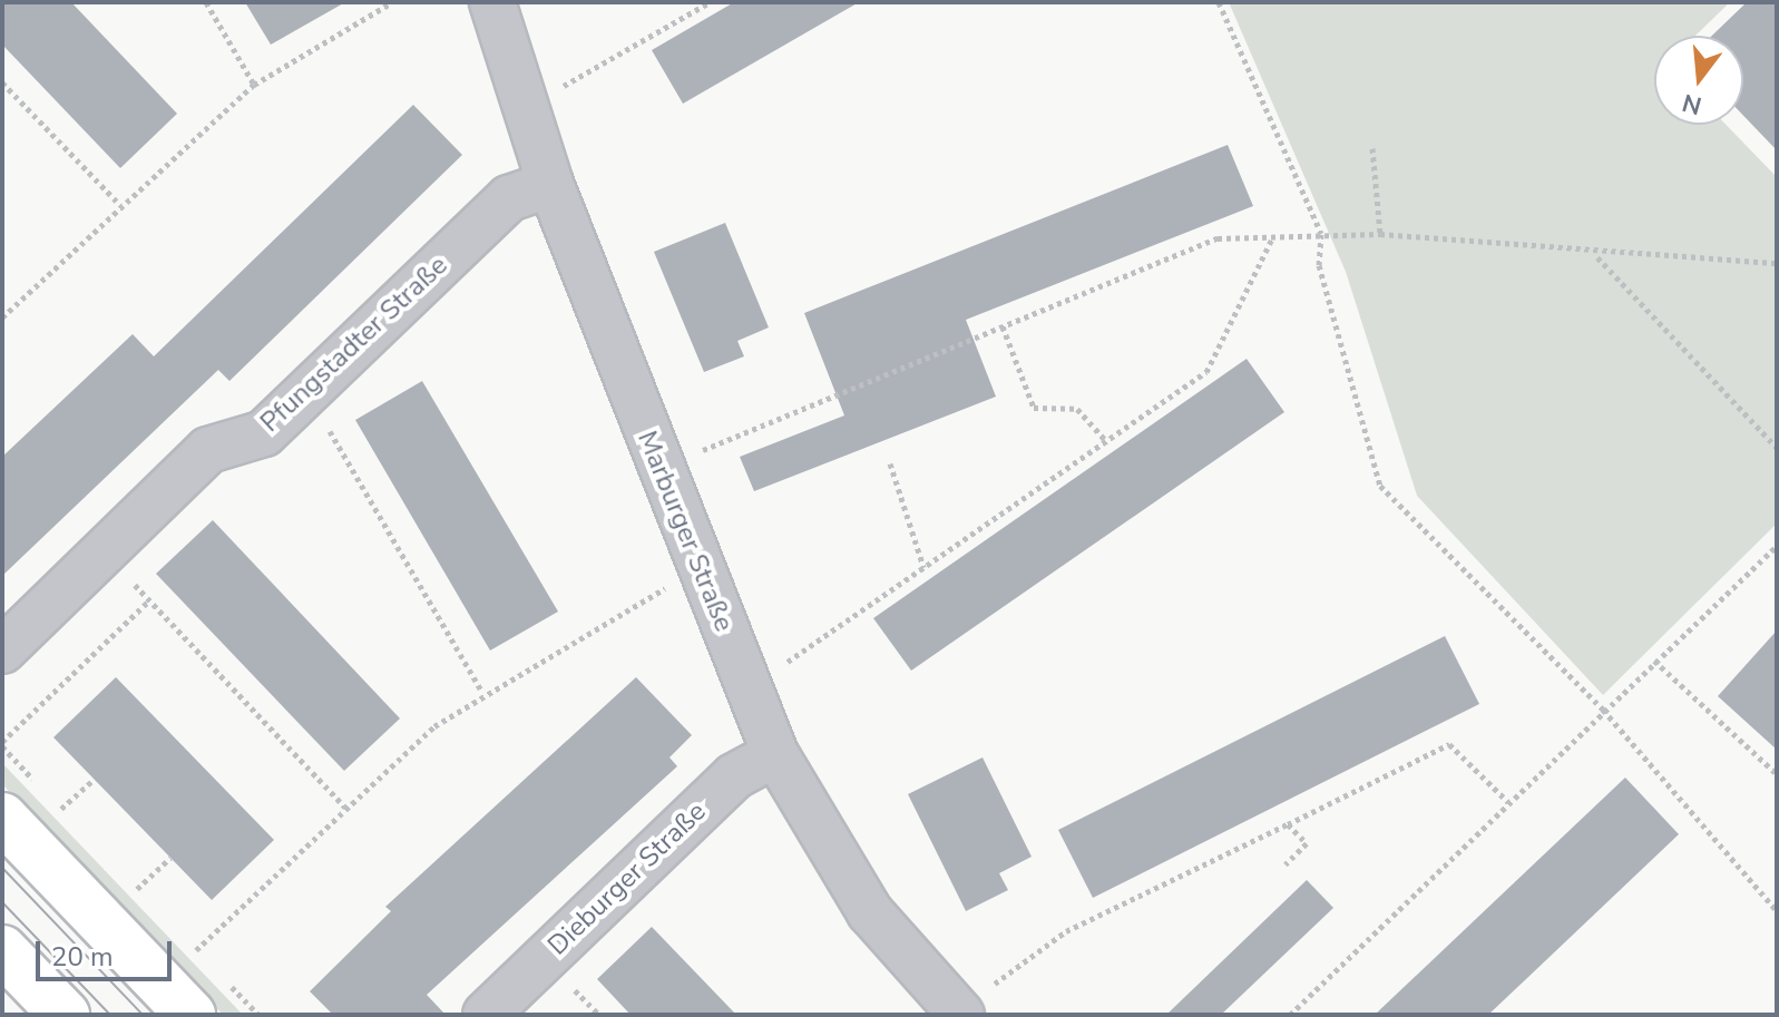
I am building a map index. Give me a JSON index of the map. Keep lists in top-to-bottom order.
{
  "streets": {
    "street": ["Pfungstadter Straße", "Marburger Straße", "Dieburger Straße"]
  },
  "crossings": [
    ["Pfungstadter Straße", "Marburger Straße"],
    ["Marburger Straße", "Dieburger Straße"]
  ],
  "scale_bar": "20 m",
  "north": "bottom"
}
